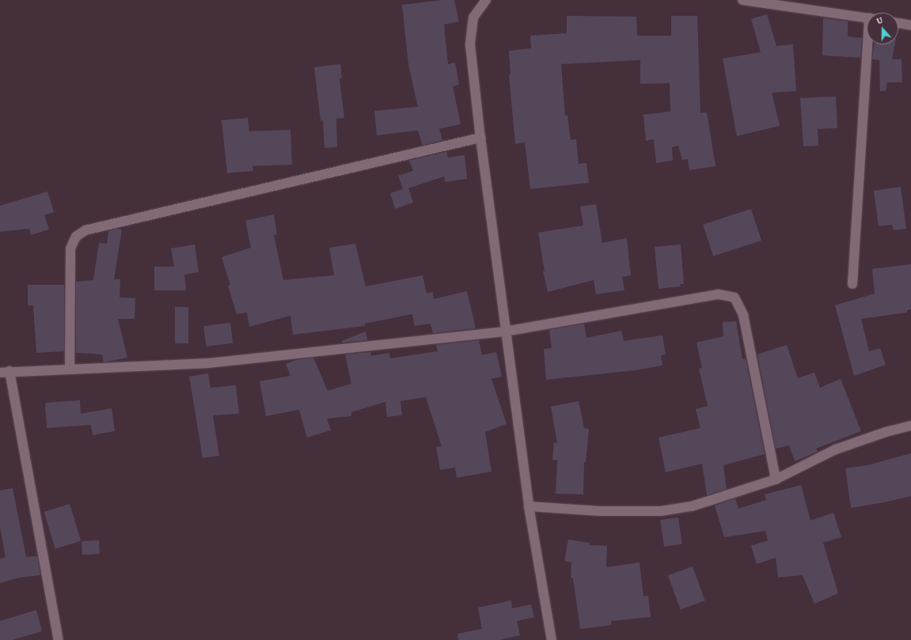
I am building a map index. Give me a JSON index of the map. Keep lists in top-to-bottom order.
{
  "north": "top"
}
